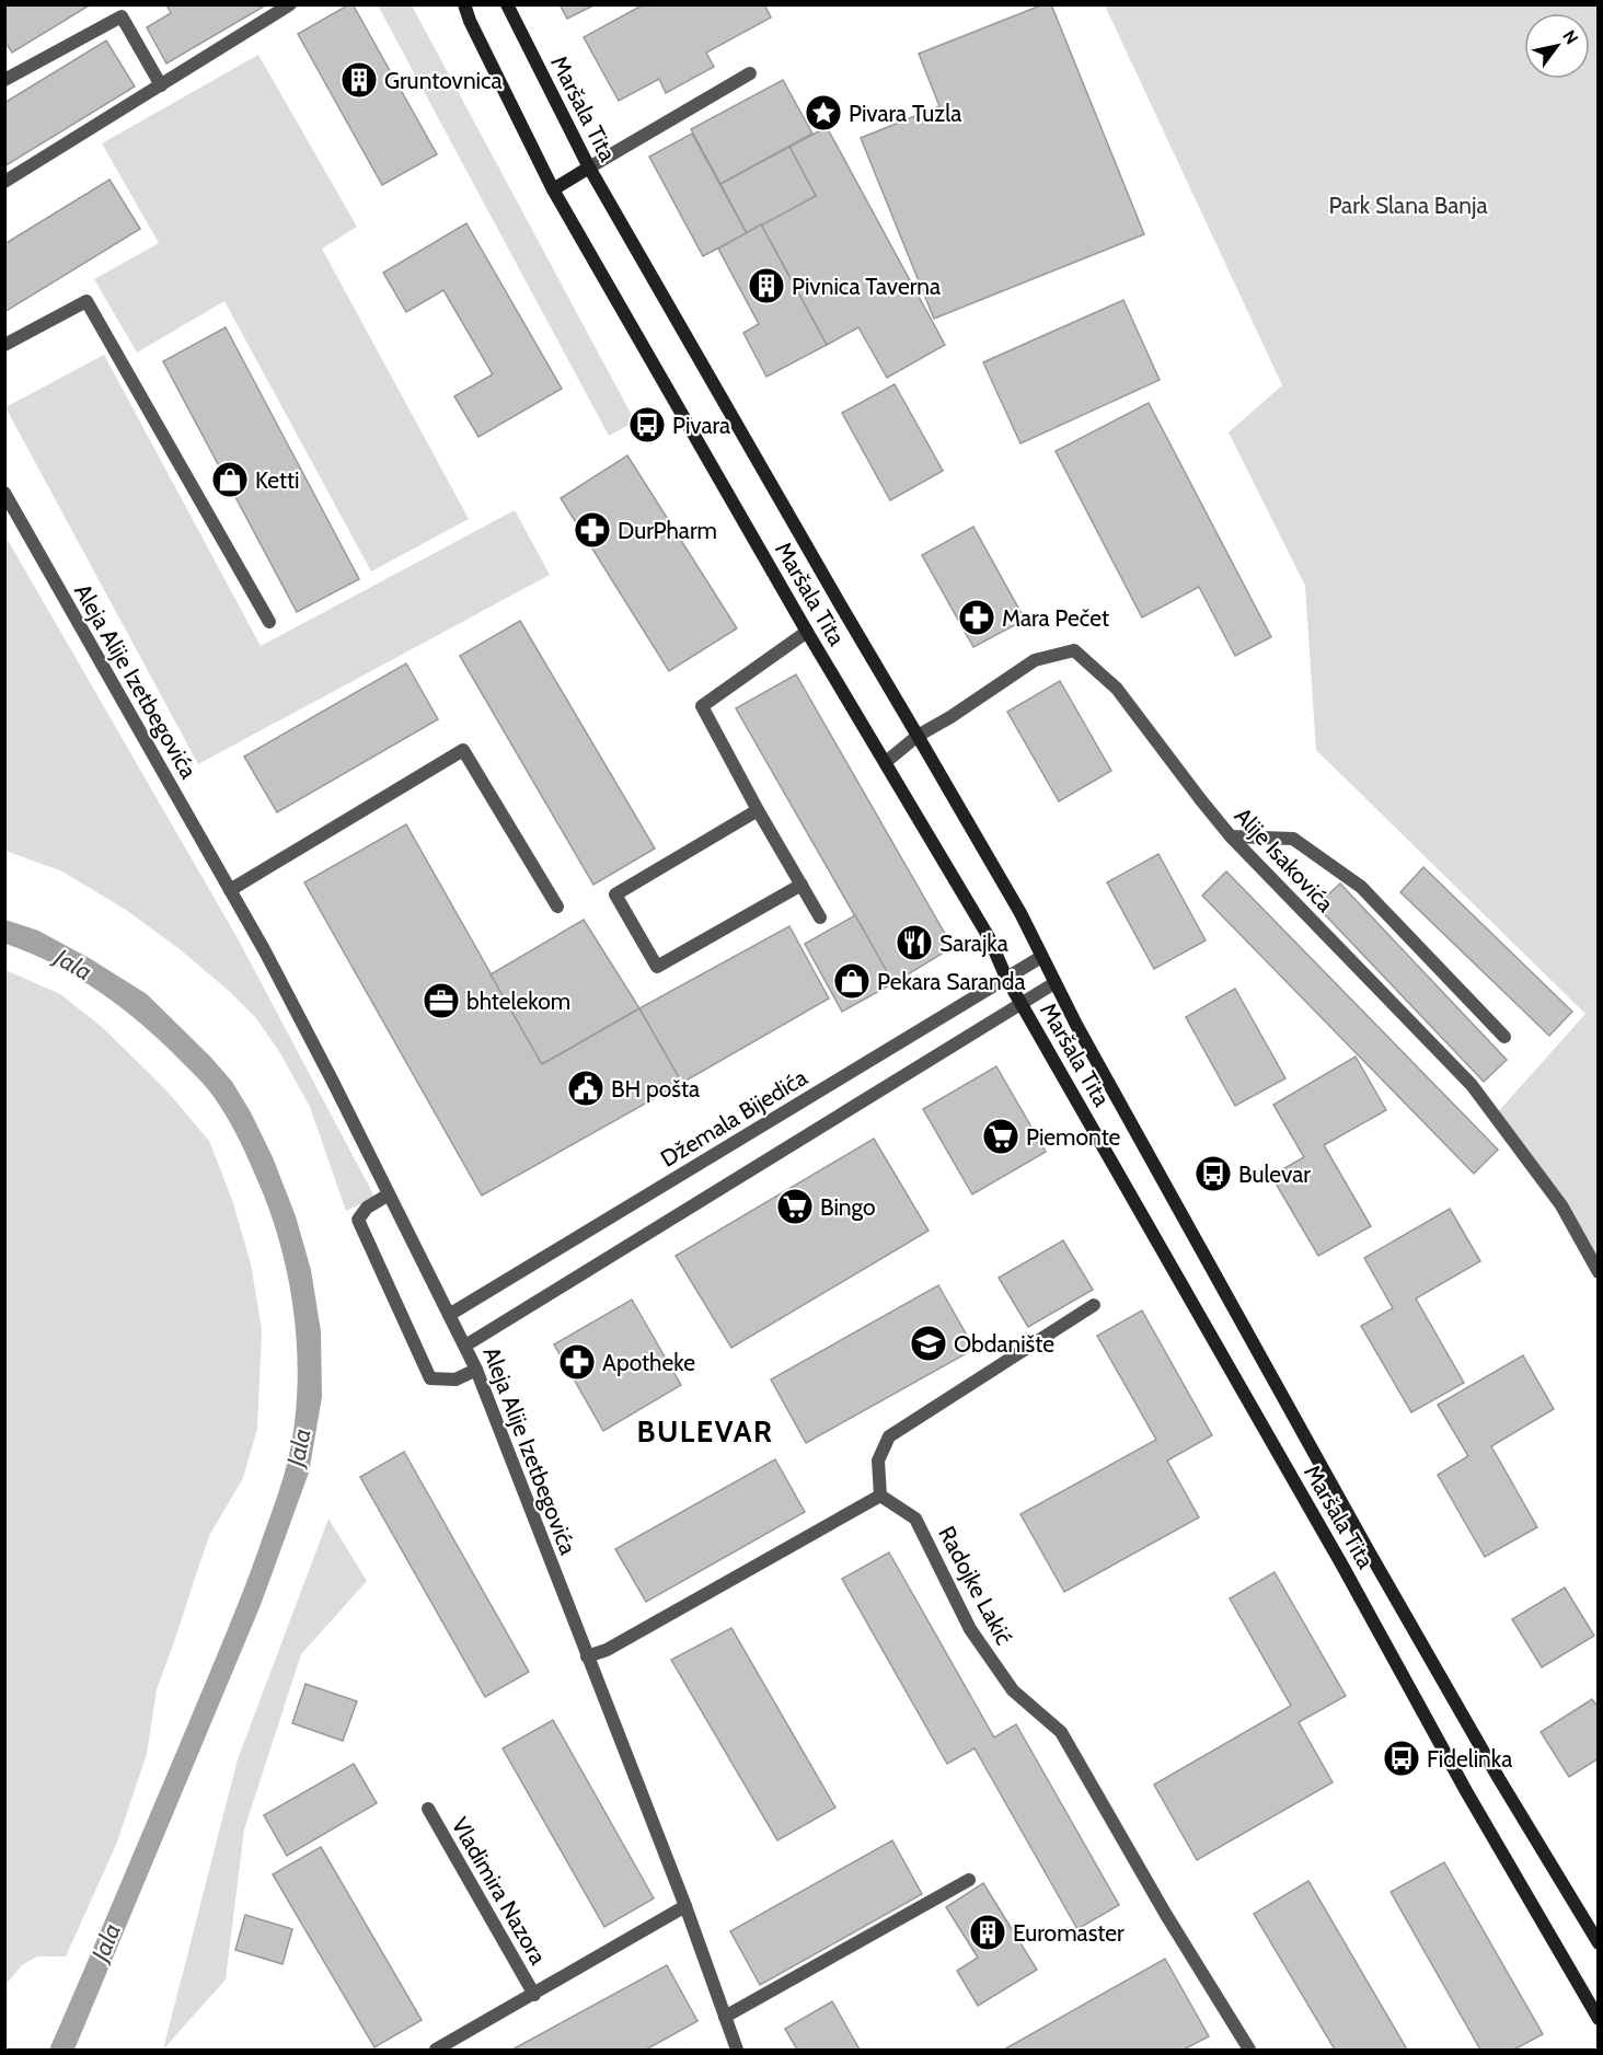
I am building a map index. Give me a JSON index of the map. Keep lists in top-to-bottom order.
{
  "streets": {
    "main road": ["Maršala Tita"],
    "street": [
      "Aleja Alije Izetbegovića",
      "Alije Isakovića",
      "Džemala Bijedića",
      "Radojke Lakić",
      "Vladimira Nazora"
    ]
  },
  "crossings": [
    ["Maršala Tita", "Alije Isakovića"],
    ["Maršala Tita", "Džemala Bijedića"],
    ["Aleja Alije Izetbegovića", "Džemala Bijedića"],
    ["Aleja Alije Izetbegovića", "Vladimira Nazora"]
  ],
  "districts": ["BULEVAR"],
  "water": ["Jala"],
  "parks": ["Park Slana Banja"],
  "places": {
    "building": ["Gruntovnica", "Pivnica Taverna", "Euromaster"],
    "place": ["Pivara Tuzla"],
    "bus stop": ["Pivara", "Bulevar", "Fidelinka"],
    "shop": ["Ketti", "Pekara Saranda"],
    "pharmacy": ["DurPharm", "Mara Pečet", "Apotheke"],
    "restaurant": ["Sarajka"],
    "office": ["bhtelekom"],
    "public building": ["BH pošta"],
    "supermarket": ["Piemonte", "Bingo"],
    "school or university": ["Obdanište"]
  },
  "north": "top right"
}
